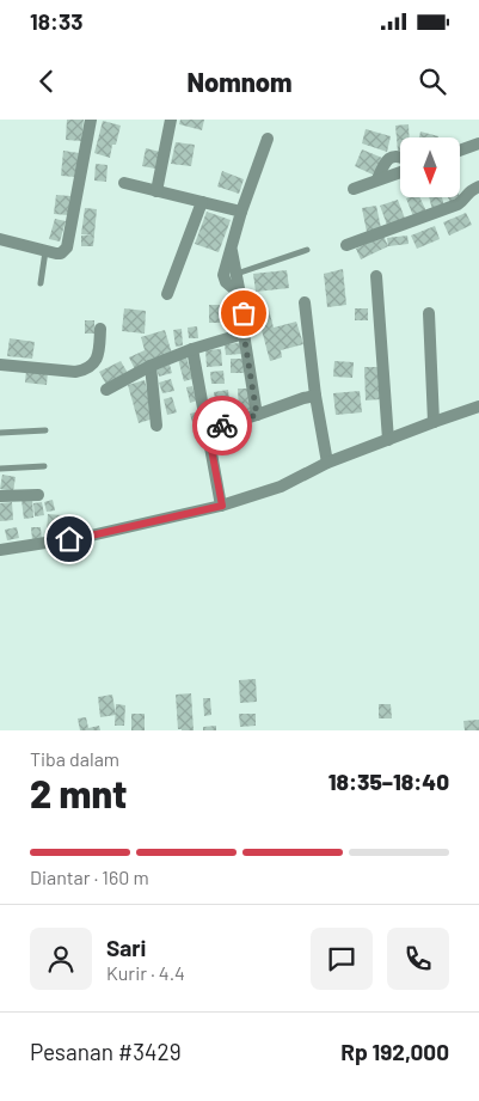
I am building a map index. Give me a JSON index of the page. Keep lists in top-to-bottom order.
{
  "north": "bottom",
  "page": {
    "status": "18:33",
    "header": "Nomnom",
    "heading": ["2 mnt", "Tiba dalam", "18:35–18:40"],
    "panel": [
      "Sari",
      "Kurir · 4.4",
      "Pesanan #3429",
      "Rp 192,000"
    ],
    "bar": "Diantar · 160 m"
  }
}
